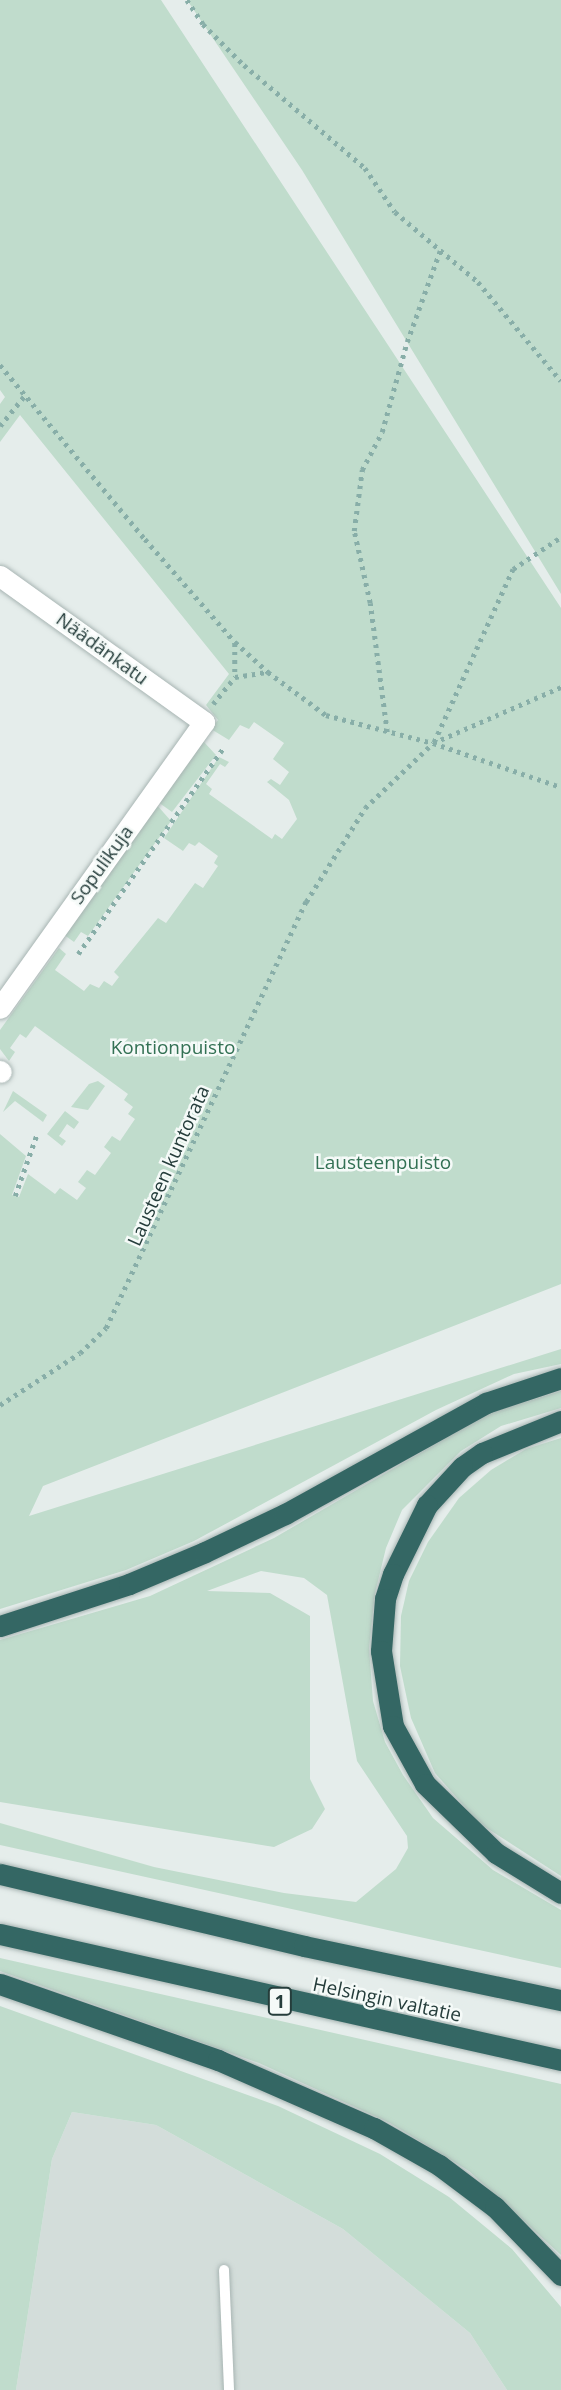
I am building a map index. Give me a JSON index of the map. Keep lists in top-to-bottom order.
{
  "streets": {
    "highway": ["Helsingin valtatie", "1"],
    "street": ["Näädänkatu", "Sopulikuja"],
    "path": ["Lausteen kuntorata"]
  },
  "crossings": [
    ["Näädänkatu", "Sopulikuja"]
  ],
  "parks": ["Kontionpuisto", "Lausteenpuisto"]
}
